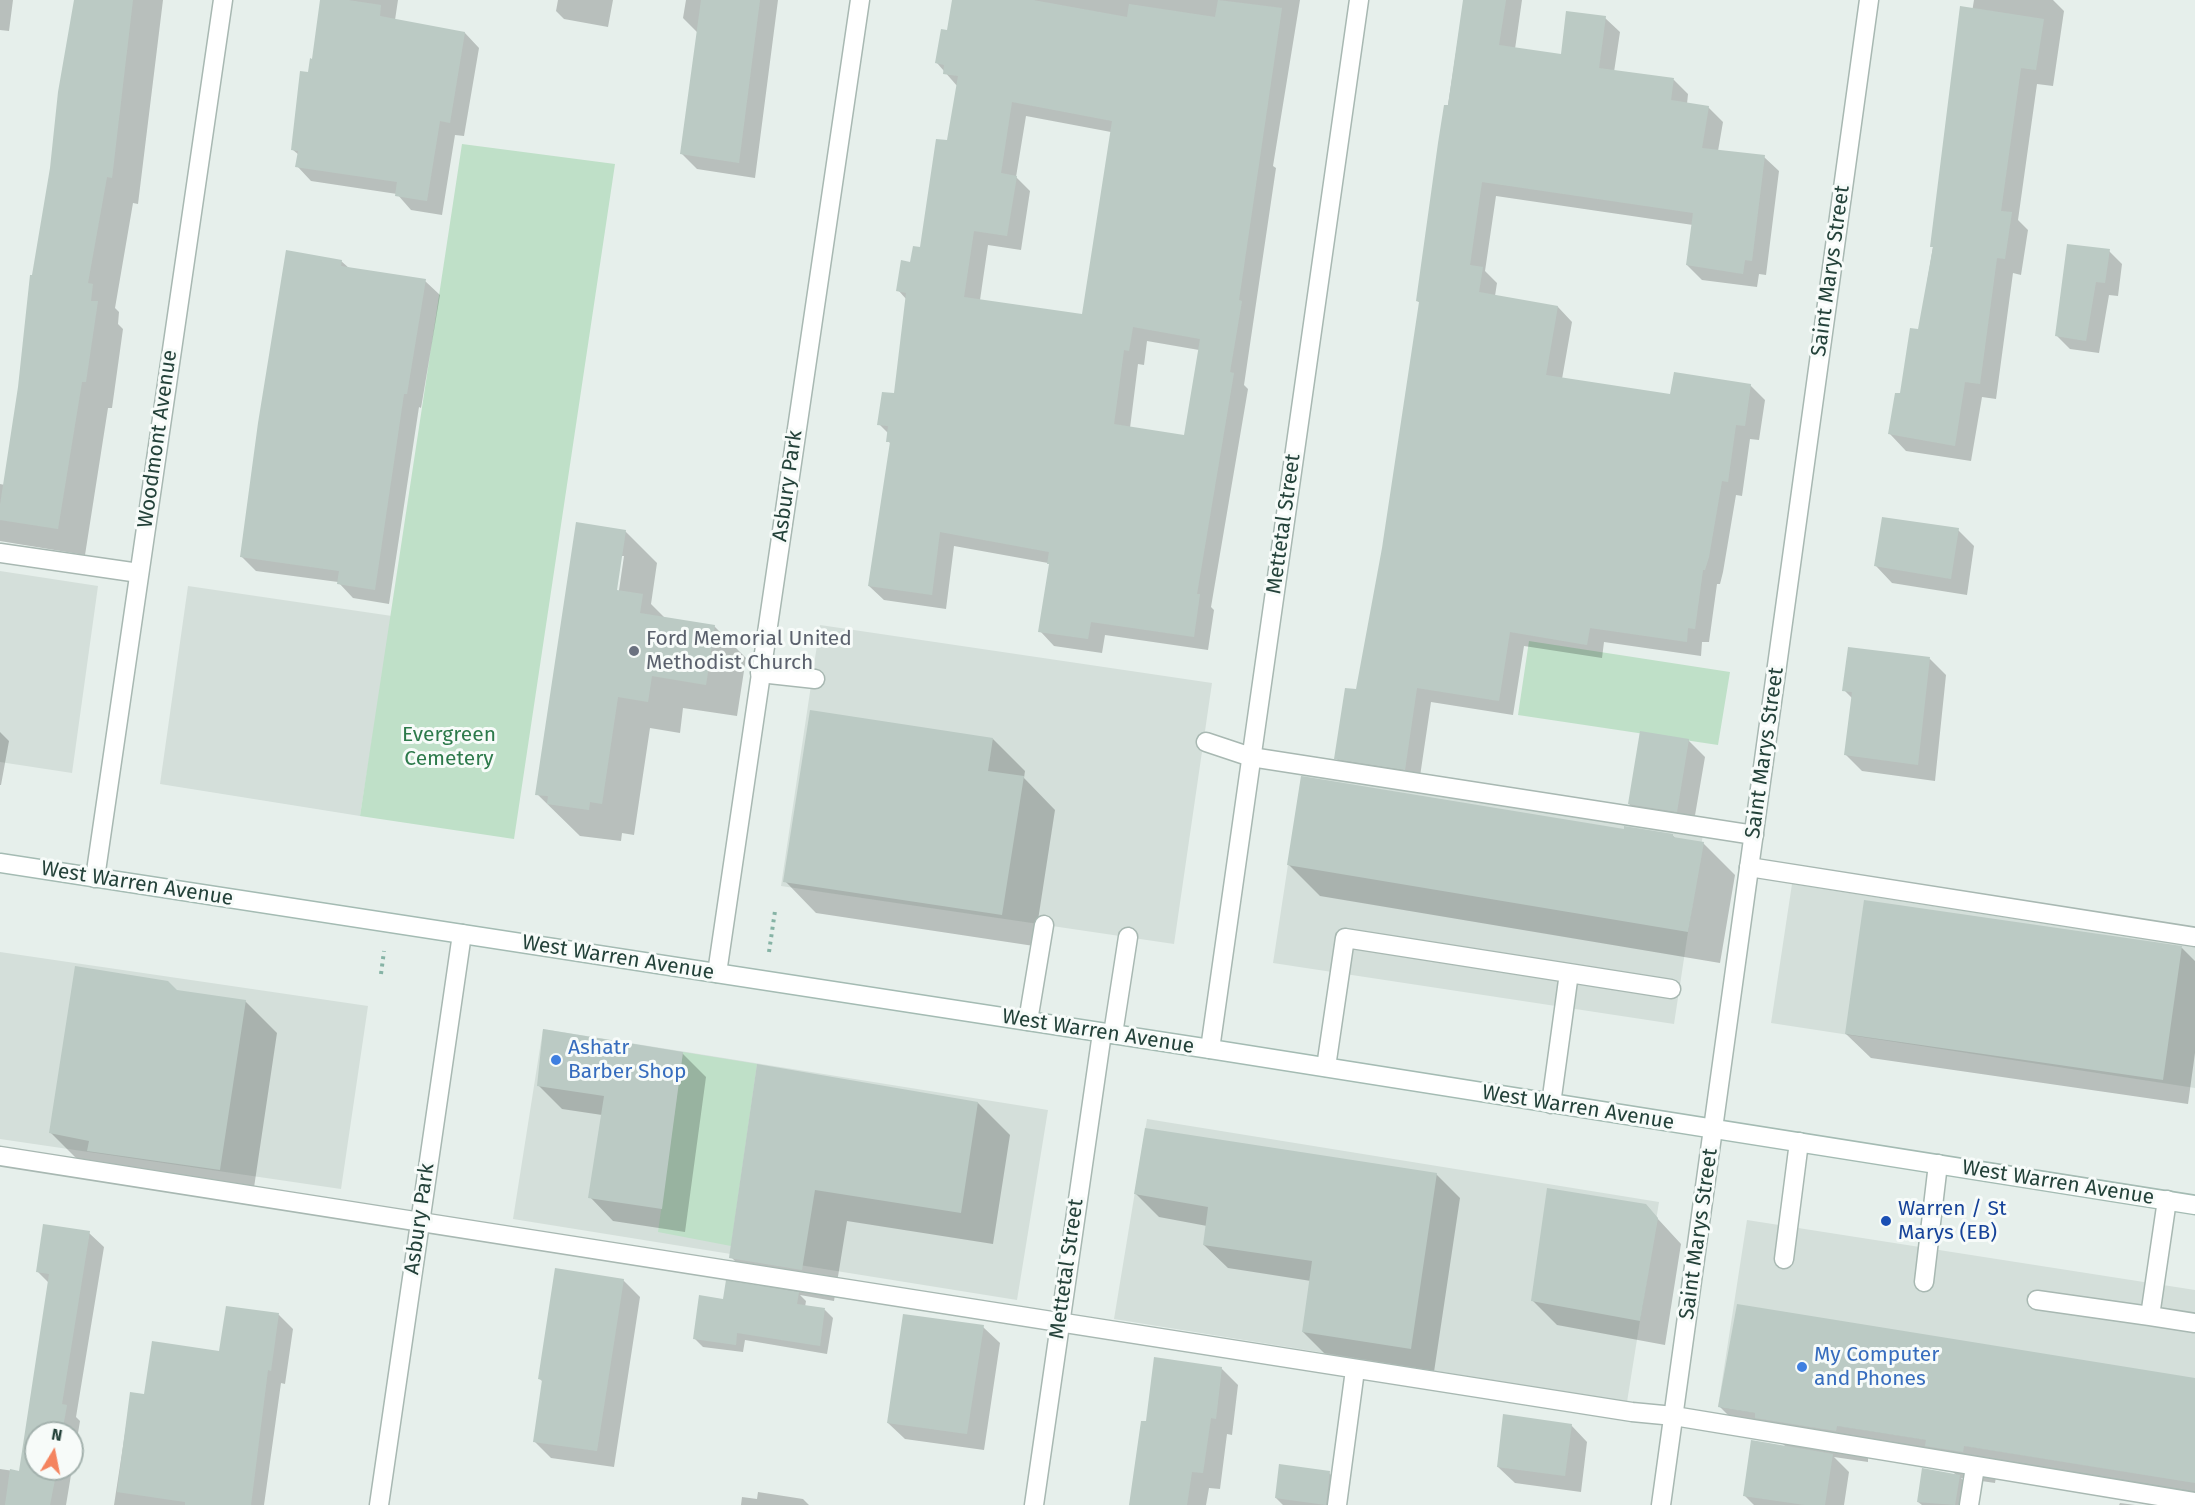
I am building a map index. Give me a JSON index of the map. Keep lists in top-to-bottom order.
{
  "streets": {
    "street": [
      "Saint Marys Street",
      "Woodmont Avenue",
      "Asbury Park",
      "Mettetal Street",
      "West Warren Avenue"
    ]
  },
  "crossings": [
    ["Saint Marys Street", "West Warren Avenue"],
    ["Woodmont Avenue", "West Warren Avenue"],
    ["Asbury Park", "West Warren Avenue"],
    ["Mettetal Street", "West Warren Avenue"]
  ],
  "parks": ["Evergreen Cemetery"],
  "places": [
    "Ford Memorial United Methodist Church",
    "Ashatr Barber Shop",
    "Warren / St Marys (EB)",
    "My Computer and Phones"
  ],
  "north": "top"
}
